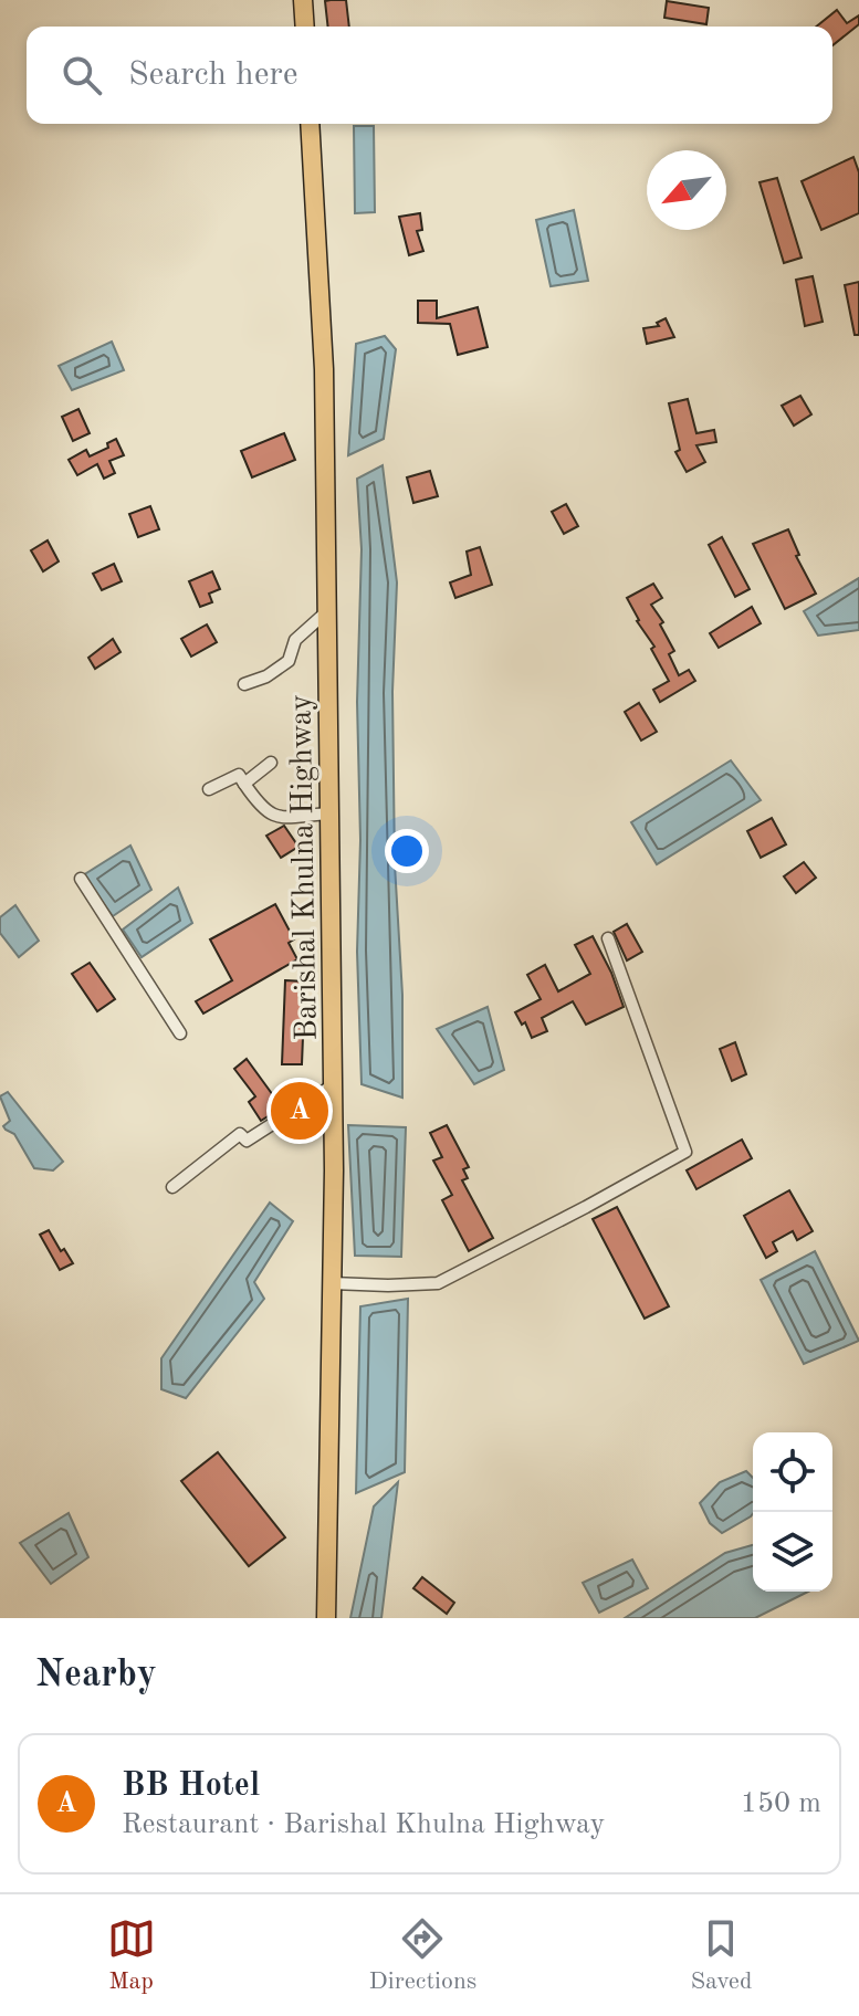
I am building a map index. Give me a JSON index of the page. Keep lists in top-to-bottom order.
{
  "streets": {
    "highway": ["Barishal Khulna Highway"]
  },
  "north": "bottom left",
  "page": {
    "search": "Search here",
    "pins": "A",
    "heading": "Nearby",
    "list": [
      {
        "mark": "A",
        "name": "BB Hotel",
        "note": "Restaurant · Barishal Khulna Highway",
        "value": "150 m"
      }
    ],
    "nav": ["Map", "Directions", "Saved"]
  }
}
